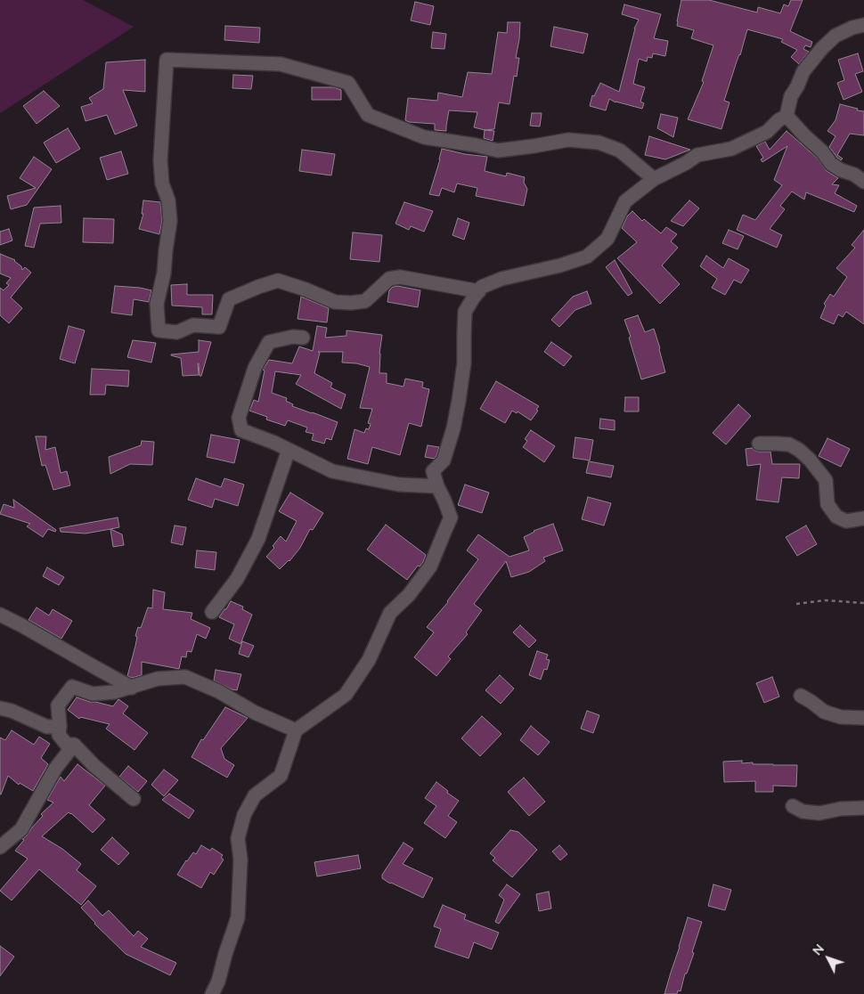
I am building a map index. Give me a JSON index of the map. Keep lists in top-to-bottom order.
{
  "north": "top left"
}
